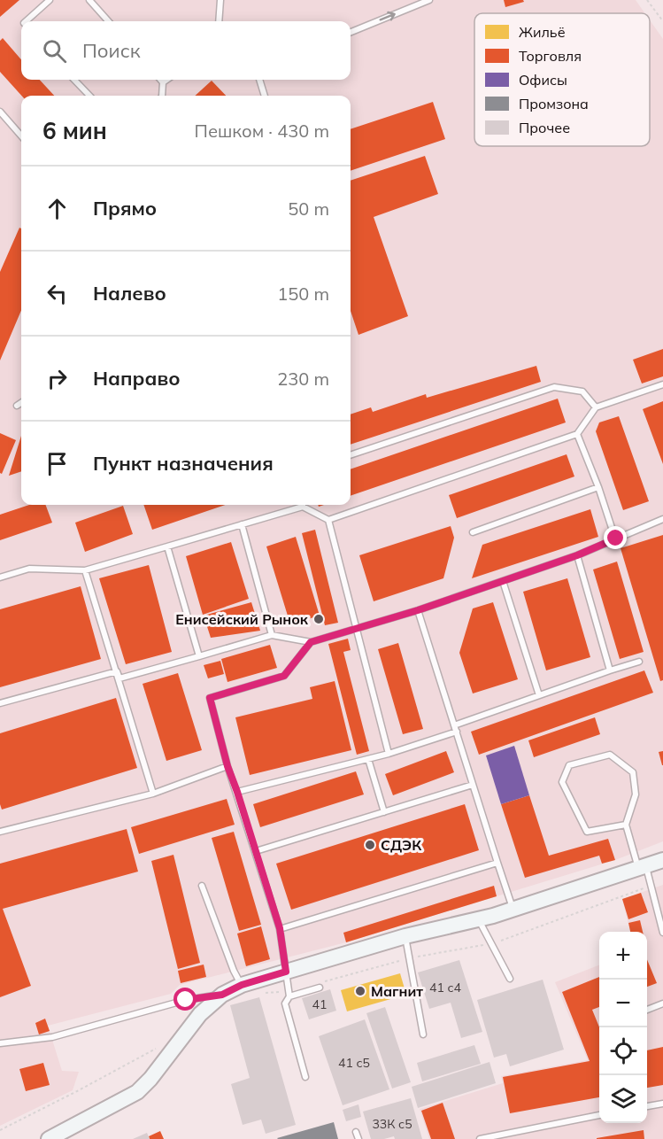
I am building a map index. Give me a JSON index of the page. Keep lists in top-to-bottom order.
{
  "places": ["Енисейский Рынок", "СДЭК", "Магнит"],
  "house_numbers": [
    "41 с4",
    "41",
    "41 с5",
    "33К с5"
  ],
  "legend": [
    "Жильё",
    "Торговля",
    "Офисы",
    "Промзона",
    "Прочее"
  ],
  "page": {
    "search": "Поиск",
    "heading": ["6 мин", "Пешком · 430 m"],
    "list": [
      ["Прямо", "50 m"],
      ["Налево", "150 m"],
      ["Направо", "230 m"],
      "Пункт назначения"
    ],
    "map_buttons": ["+", "−"]
  }
}
